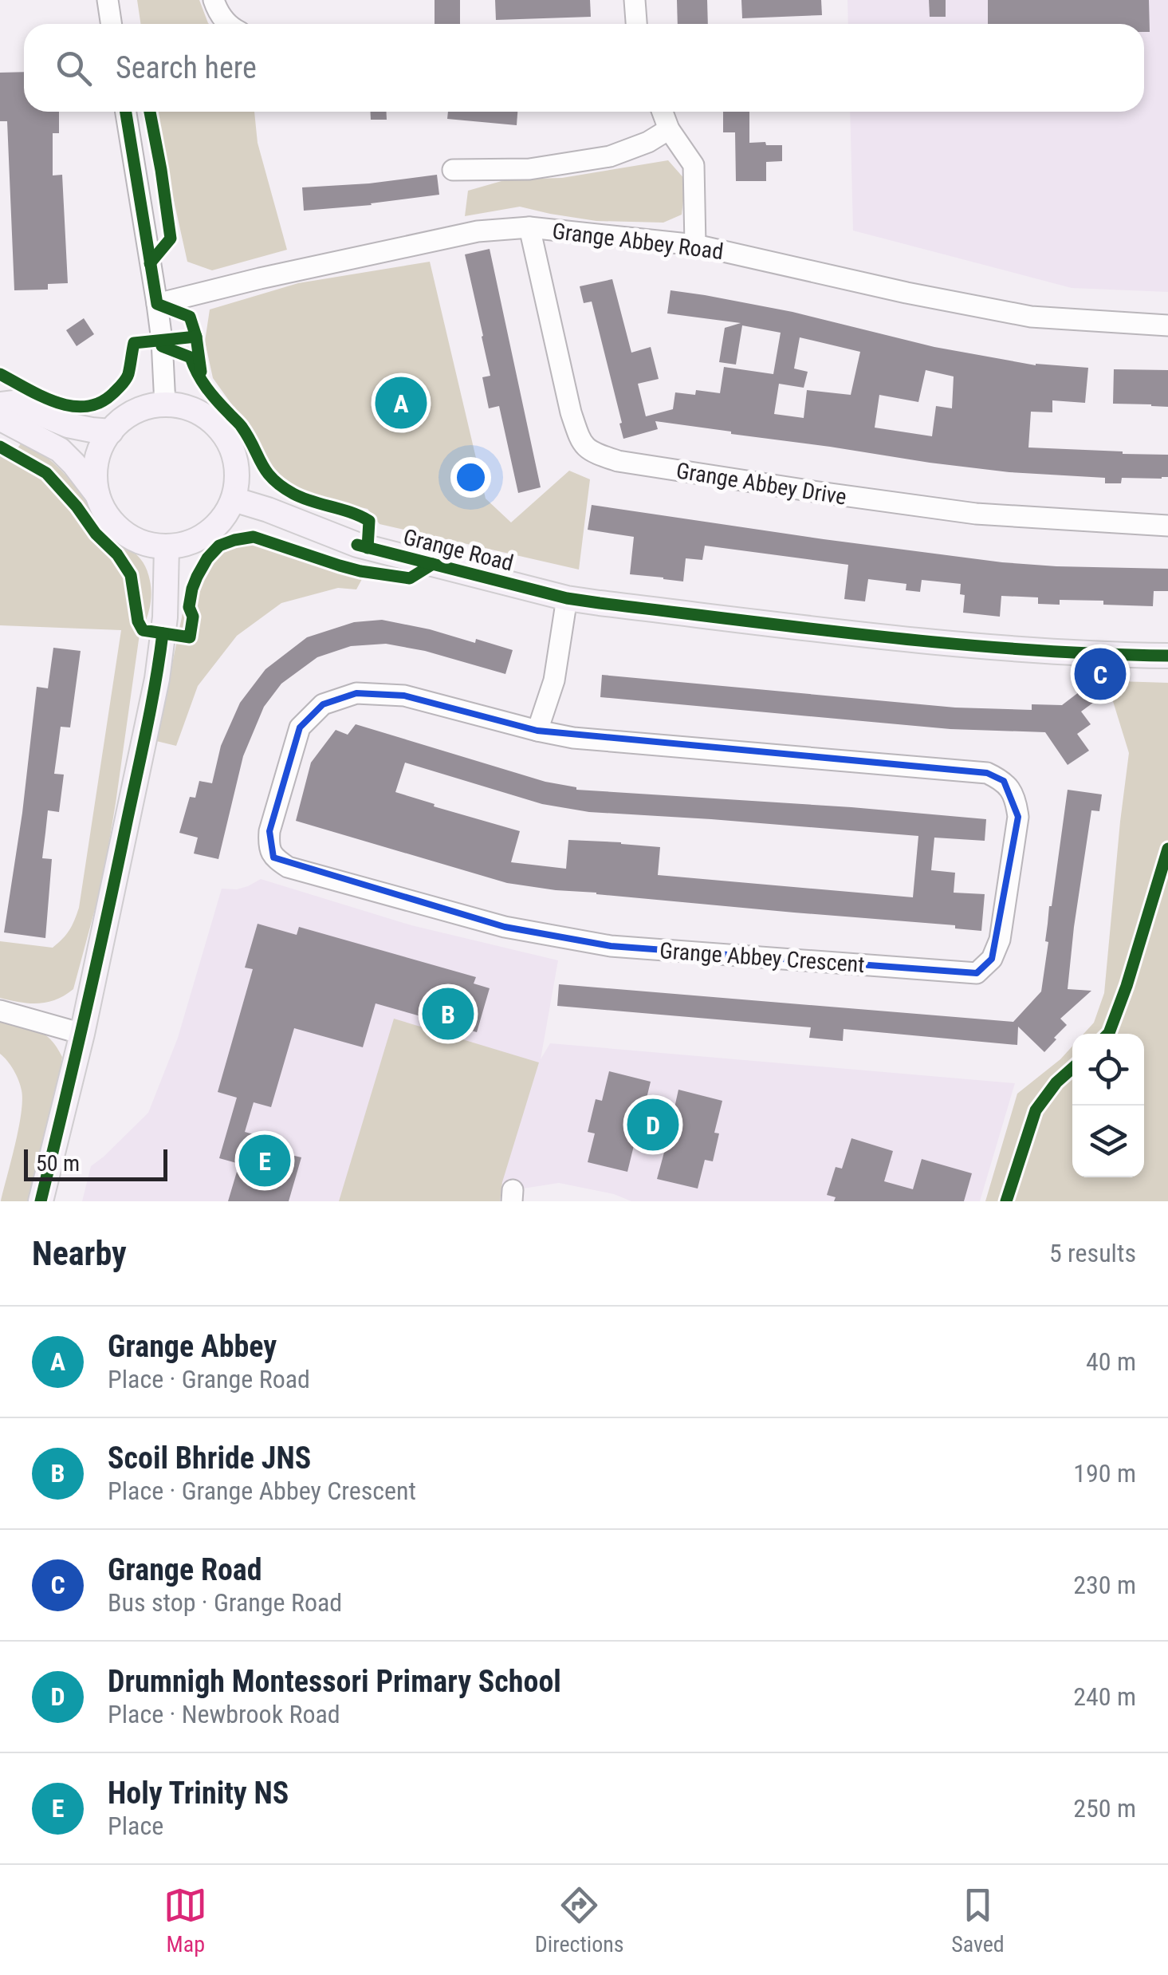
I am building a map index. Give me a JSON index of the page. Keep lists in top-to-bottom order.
{
  "streets": {
    "main road": ["Grange Road"],
    "street": ["Grange Abbey Road", "Grange Abbey Drive", "Grange Abbey Crescent"]
  },
  "crossings": [
    ["Grange Abbey Road", "Grange Abbey Drive"]
  ],
  "scale_bar": "50 m",
  "page": {
    "search": "Search here",
    "pins": [
      "A",
      "C",
      "B",
      "D",
      "E"
    ],
    "scale": "50 m",
    "heading": ["Nearby", "5 results"],
    "list": [
      {
        "mark": "A",
        "name": "Grange Abbey",
        "note": "Place · Grange Road",
        "value": "40 m"
      },
      {
        "mark": "B",
        "name": "Scoil Bhride JNS",
        "note": "Place · Grange Abbey Crescent",
        "value": "190 m"
      },
      {
        "mark": "C",
        "name": "Grange Road",
        "note": "Bus stop · Grange Road",
        "value": "230 m"
      },
      {
        "mark": "D",
        "name": "Drumnigh Montessori Primary School",
        "note": "Place · Newbrook Road",
        "value": "240 m"
      },
      {
        "mark": "E",
        "name": "Holy Trinity NS",
        "note": "Place",
        "value": "250 m"
      }
    ],
    "nav": ["Map", "Directions", "Saved"]
  }
}
